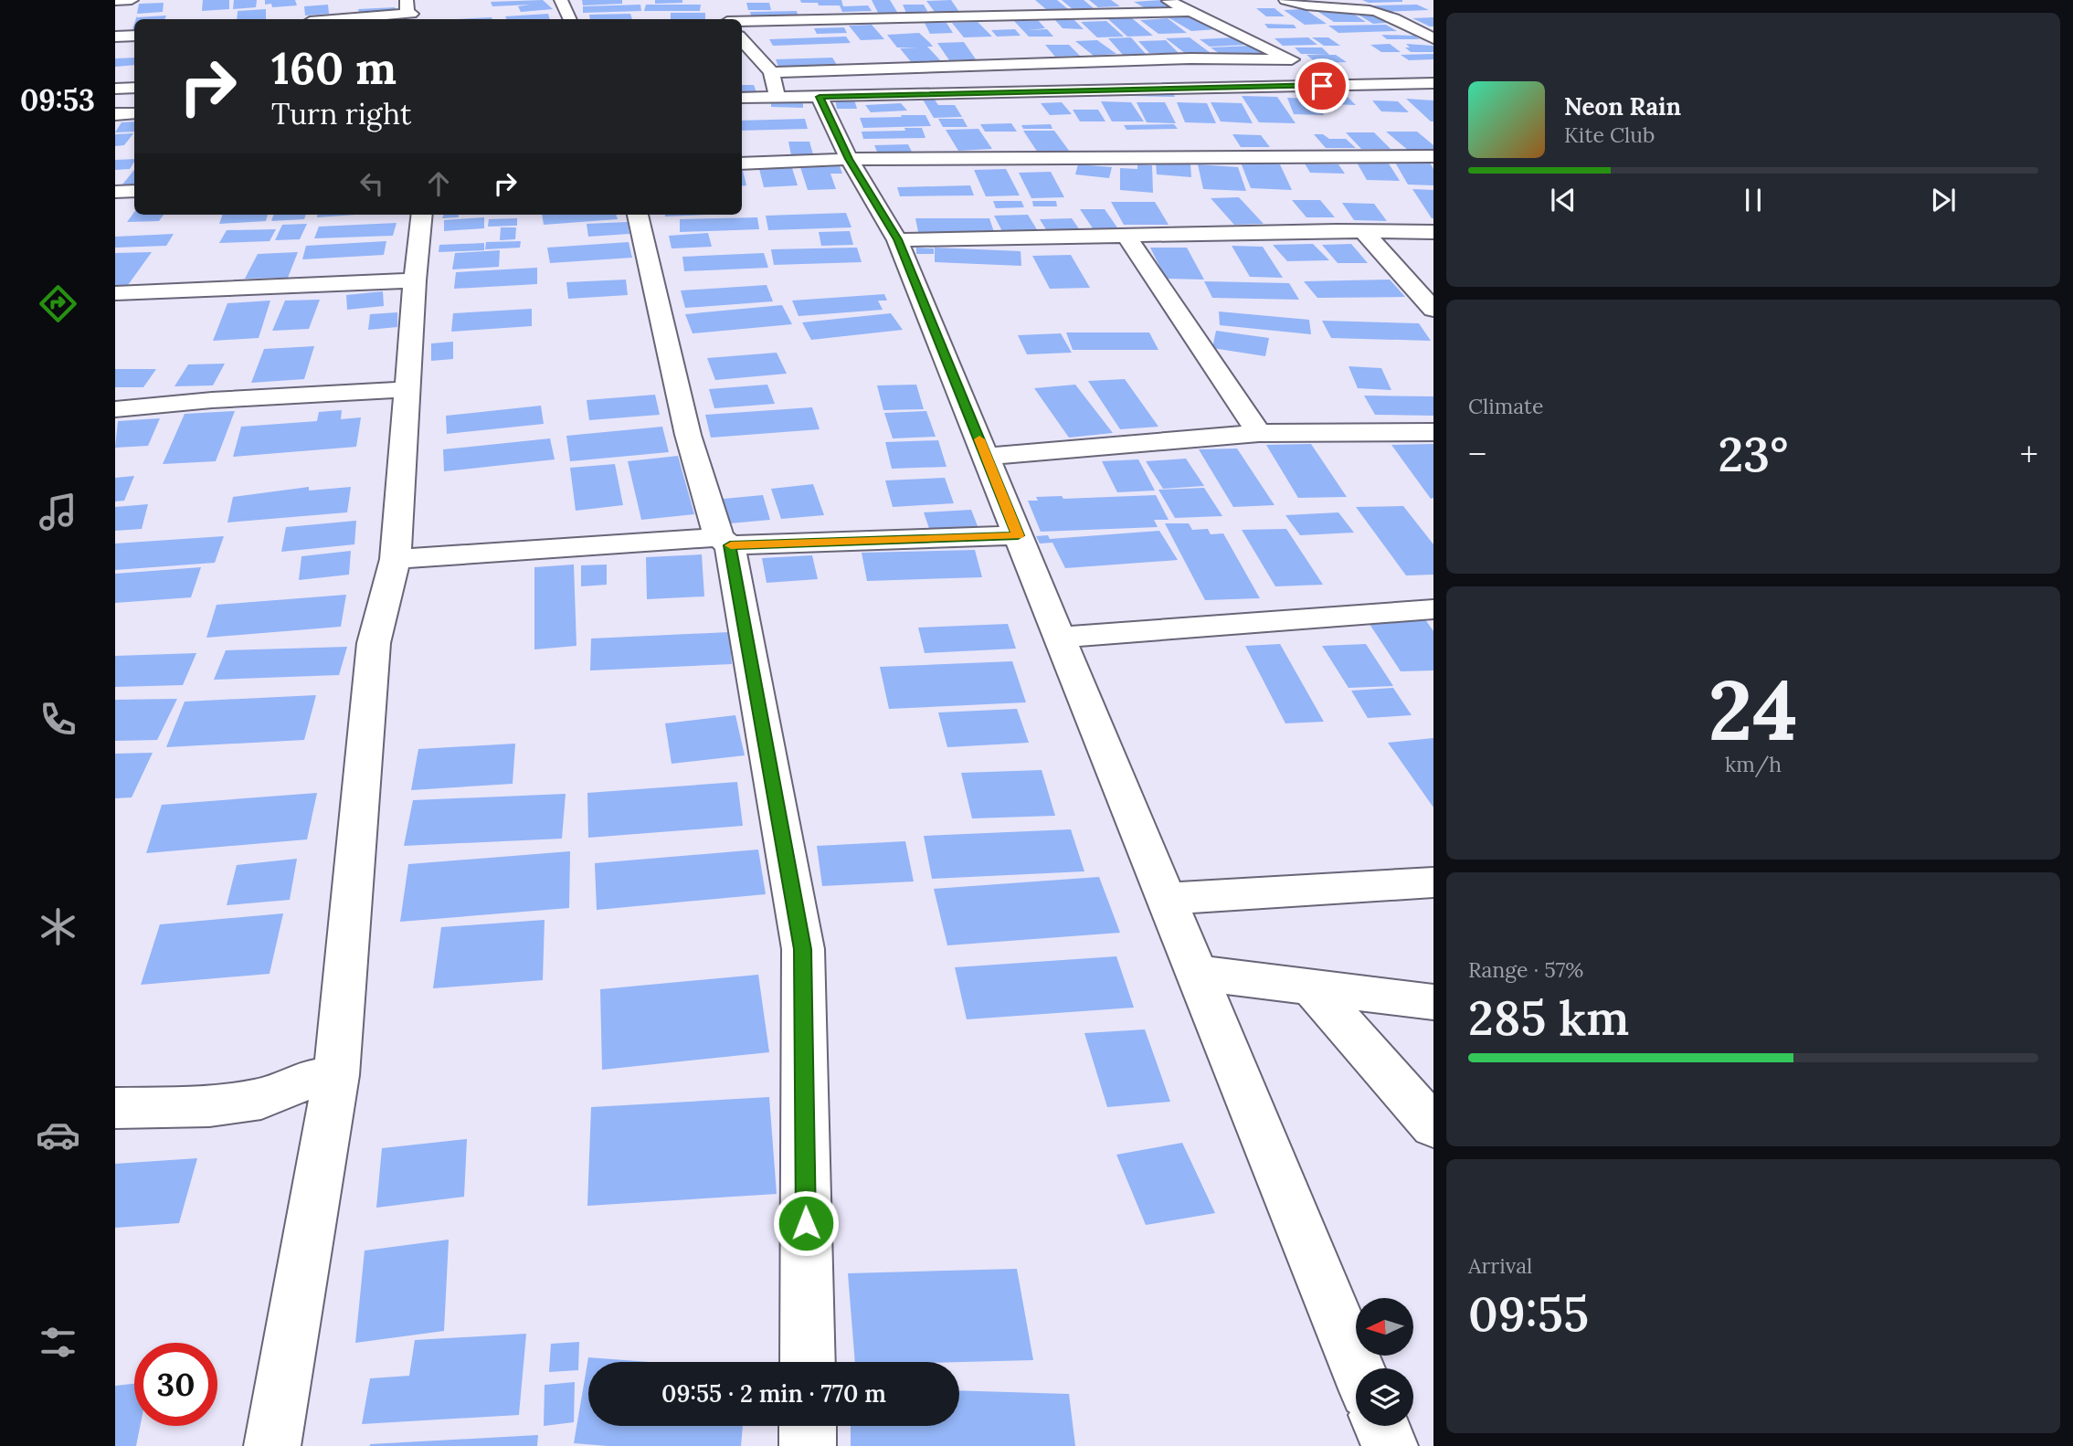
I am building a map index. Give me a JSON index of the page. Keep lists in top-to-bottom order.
{
  "north": "left",
  "page": {
    "tabs": "09:53",
    "turn": ["160 m", "Turn right"],
    "song": ["Neon Rain", "Kite Club"],
    "tile": [
      "Climate",
      ["24", "km/h"],
      ["Range · 57%", "285 km"],
      ["Arrival", "09:55"]
    ],
    "heat": ["−", "23°", "+"],
    "limit": "30",
    "trip": "09:55 · 2 min · 770 m"
  }
}
